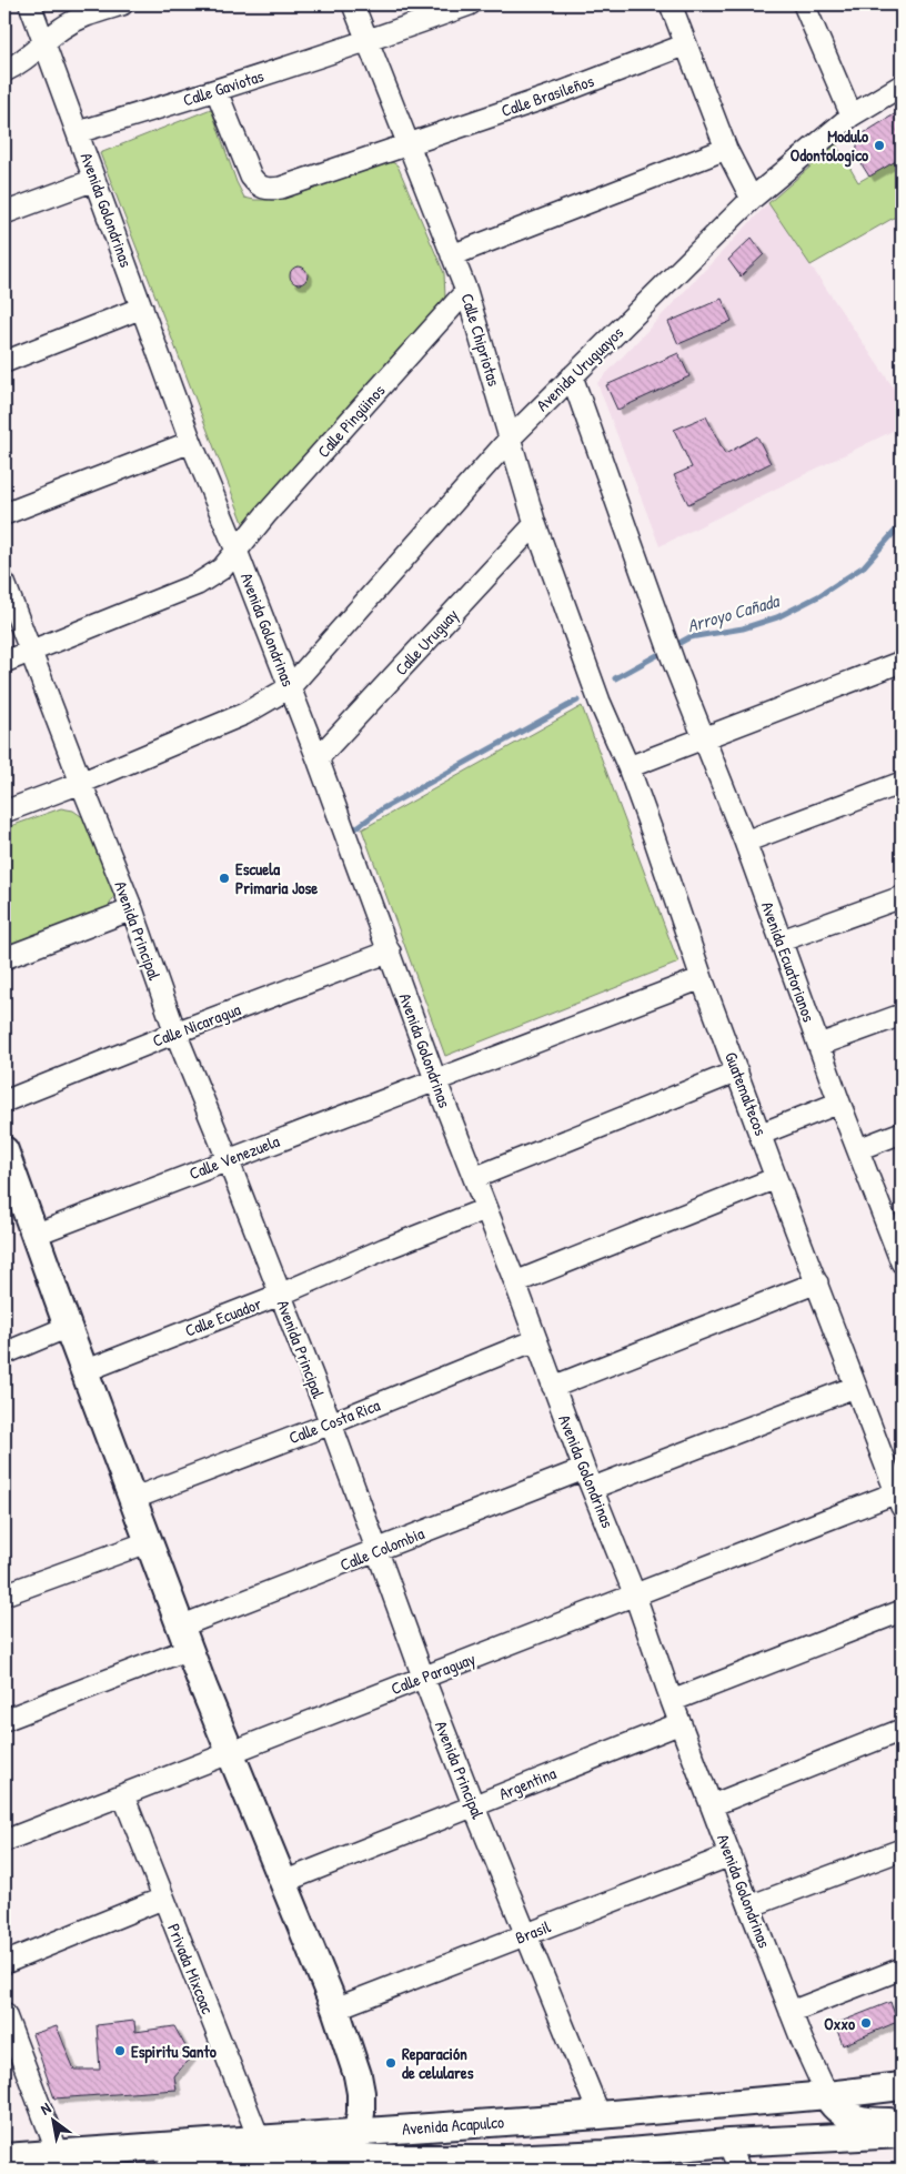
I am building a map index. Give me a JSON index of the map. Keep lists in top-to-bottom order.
{
  "streets": {
    "main road": ["Avenida Acapulco"],
    "street": [
      "Calle Gaviotas",
      "Calle Brasileños",
      "Avenida Golondrinas",
      "Calle Chipriotas",
      "Avenida Uruguayos",
      "Calle Pingüinos",
      "Calle Uruguay",
      "Avenida Principal",
      "Avenida Ecuatorianos",
      "Calle Nicaragua",
      "Guatemaltecos",
      "Calle Venezuela",
      "Calle Ecuador",
      "Calle Costa Rica",
      "Calle Colombia",
      "Calle Paraguay",
      "Argentina",
      "Brasil",
      "Privada Mixcoac"
    ]
  },
  "crossings": [
    ["Calle Gaviotas", "Calle Brasileños"],
    ["Calle Gaviotas", "Avenida Golondrinas"],
    ["Calle Gaviotas", "Calle Chipriotas"],
    ["Calle Brasileños", "Calle Chipriotas"],
    ["Avenida Golondrinas", "Avenida Uruguayos"],
    ["Avenida Golondrinas", "Calle Pingüinos"],
    ["Avenida Golondrinas", "Calle Uruguay"],
    ["Avenida Golondrinas", "Calle Nicaragua"],
    ["Avenida Golondrinas", "Calle Venezuela"],
    ["Avenida Golondrinas", "Calle Ecuador"],
    ["Avenida Golondrinas", "Calle Costa Rica"],
    ["Avenida Golondrinas", "Calle Colombia"],
    ["Avenida Golondrinas", "Calle Paraguay"],
    ["Avenida Golondrinas", "Argentina"],
    ["Avenida Golondrinas", "Brasil"],
    ["Avenida Golondrinas", "Avenida Acapulco"],
    ["Calle Chipriotas", "Avenida Uruguayos"],
    ["Calle Chipriotas", "Calle Pingüinos"],
    ["Calle Chipriotas", "Calle Uruguay"],
    ["Calle Chipriotas", "Guatemaltecos"],
    ["Avenida Uruguayos", "Avenida Ecuatorianos"],
    ["Calle Pingüinos", "Avenida Principal"],
    ["Avenida Principal", "Calle Nicaragua"],
    ["Avenida Principal", "Calle Venezuela"],
    ["Avenida Principal", "Calle Ecuador"],
    ["Avenida Principal", "Calle Costa Rica"],
    ["Avenida Principal", "Calle Colombia"],
    ["Avenida Principal", "Calle Paraguay"],
    ["Avenida Principal", "Argentina"],
    ["Avenida Principal", "Brasil"],
    ["Avenida Principal", "Avenida Acapulco"],
    ["Guatemaltecos", "Calle Venezuela"],
    ["Guatemaltecos", "Calle Colombia"],
    ["Guatemaltecos", "Calle Paraguay"],
    ["Calle Paraguay", "Privada Mixcoac"],
    ["Privada Mixcoac", "Avenida Acapulco"]
  ],
  "water": ["Arroyo Cañada"],
  "places": [
    "Modulo Odontologico",
    "Escuela Primaria Jose",
    "Oxxo",
    "Espiritu Santo",
    "Reparación de celulares"
  ],
  "north": "top left"
}
